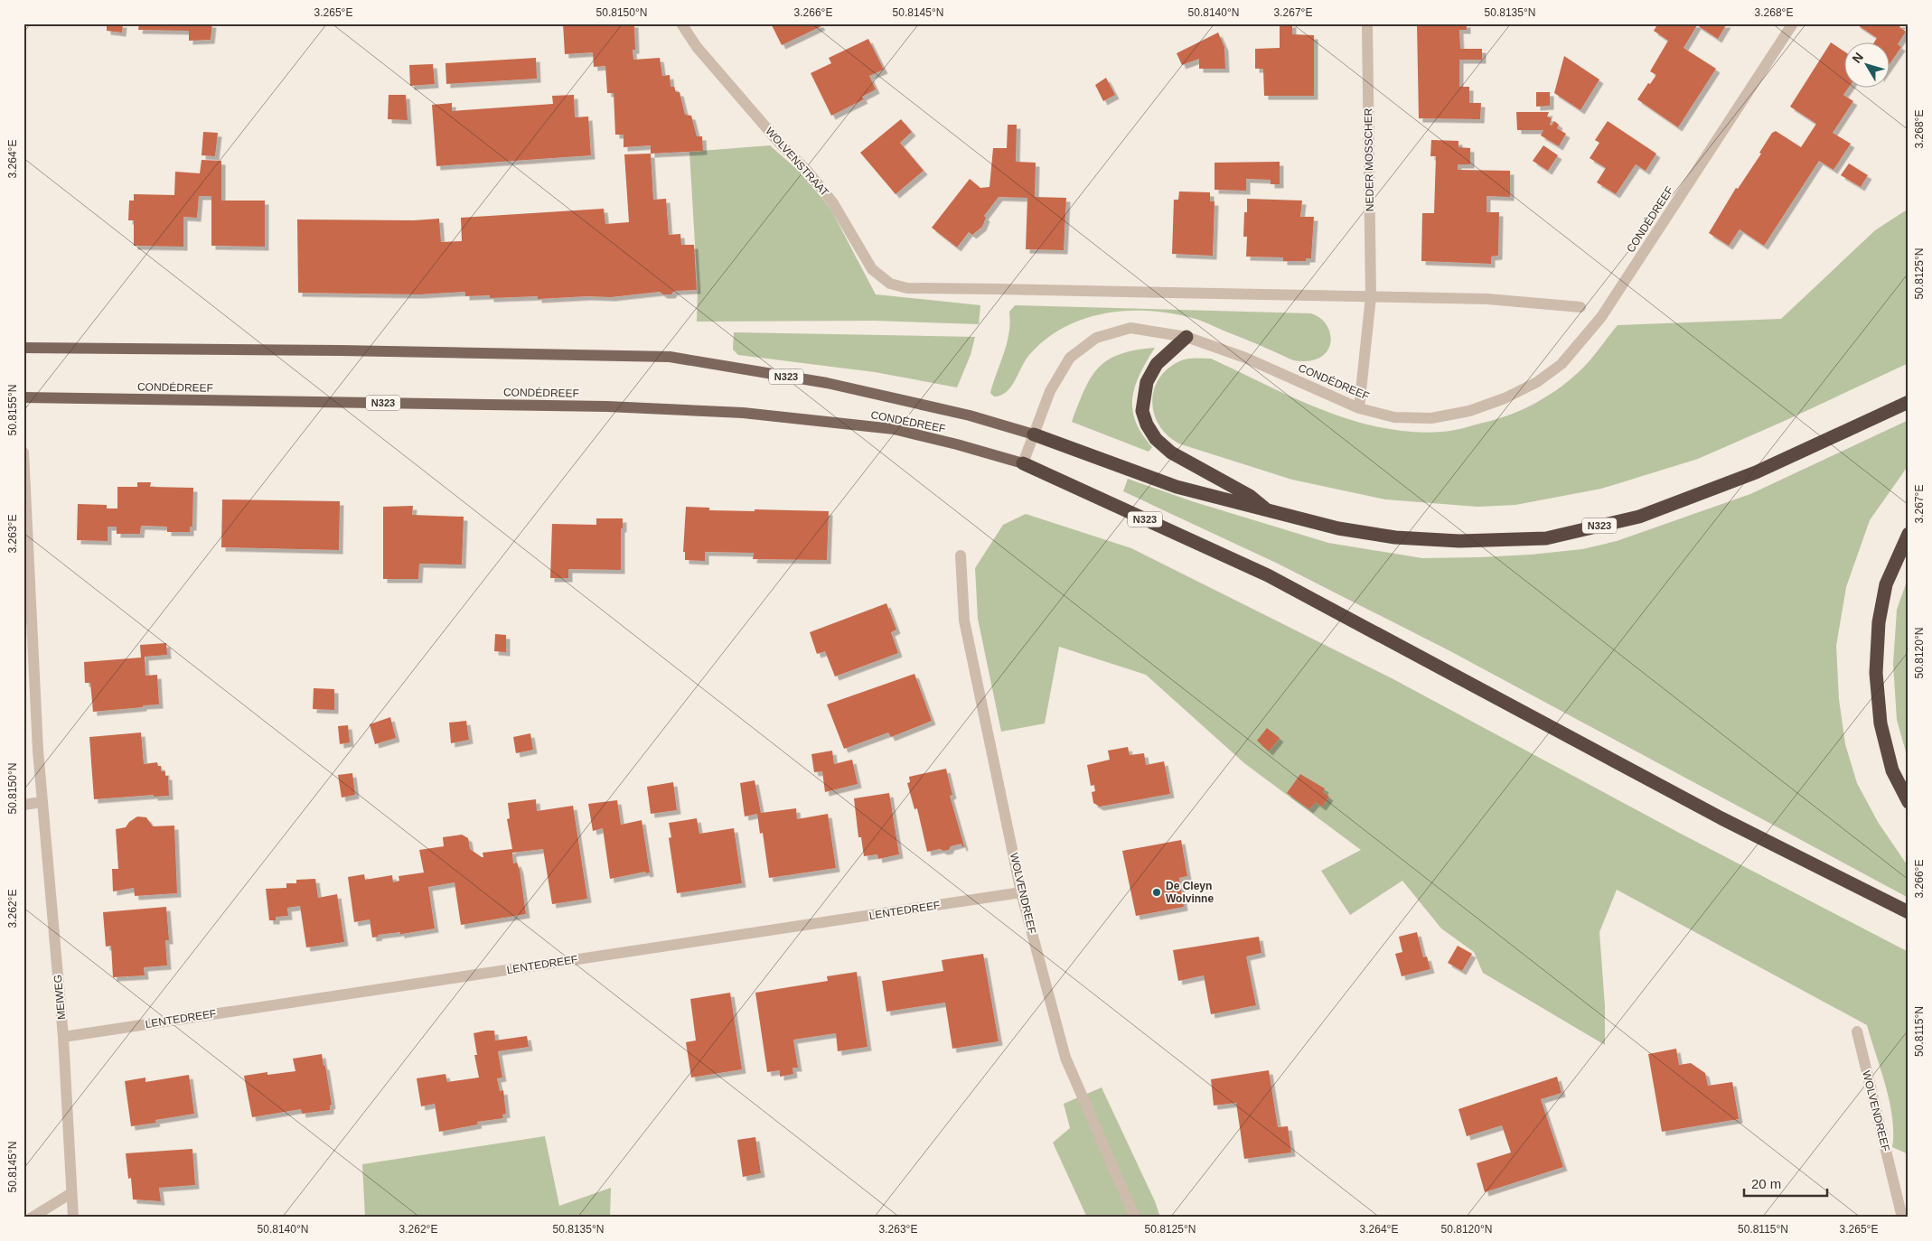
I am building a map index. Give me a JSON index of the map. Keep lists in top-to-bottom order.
{
  "streets": {
    "highway": ["N323"],
    "main road": ["CONDÉDREEF"],
    "street": [
      "NEDER MOSSCHER",
      "WOLVENSTRAAT",
      "WOLVENDREEF",
      "LENTEDREEF",
      "MEIWEG"
    ]
  },
  "crossings": [
    ["NEDER MOSSCHER", "WOLVENSTRAAT"],
    ["NEDER MOSSCHER", "CONDÉDREEF"],
    ["CONDÉDREEF", "N323"],
    ["WOLVENDREEF", "LENTEDREEF"],
    ["LENTEDREEF", "MEIWEG"]
  ],
  "places": ["De Cleyn Wolvinne"],
  "scale_bar": "20 m",
  "north": "top left",
  "coordinates": [
    "3.265°E",
    "50.8150°N",
    "3.266°E",
    "50.8145°N",
    "50.8140°N",
    "3.267°E",
    "50.8135°N",
    "3.268°E",
    "3.264°E",
    "50.8125°N",
    "50.8155°N",
    "3.263°E",
    "50.8120°N",
    "3.262°E",
    "50.8115°N"
  ]
}
